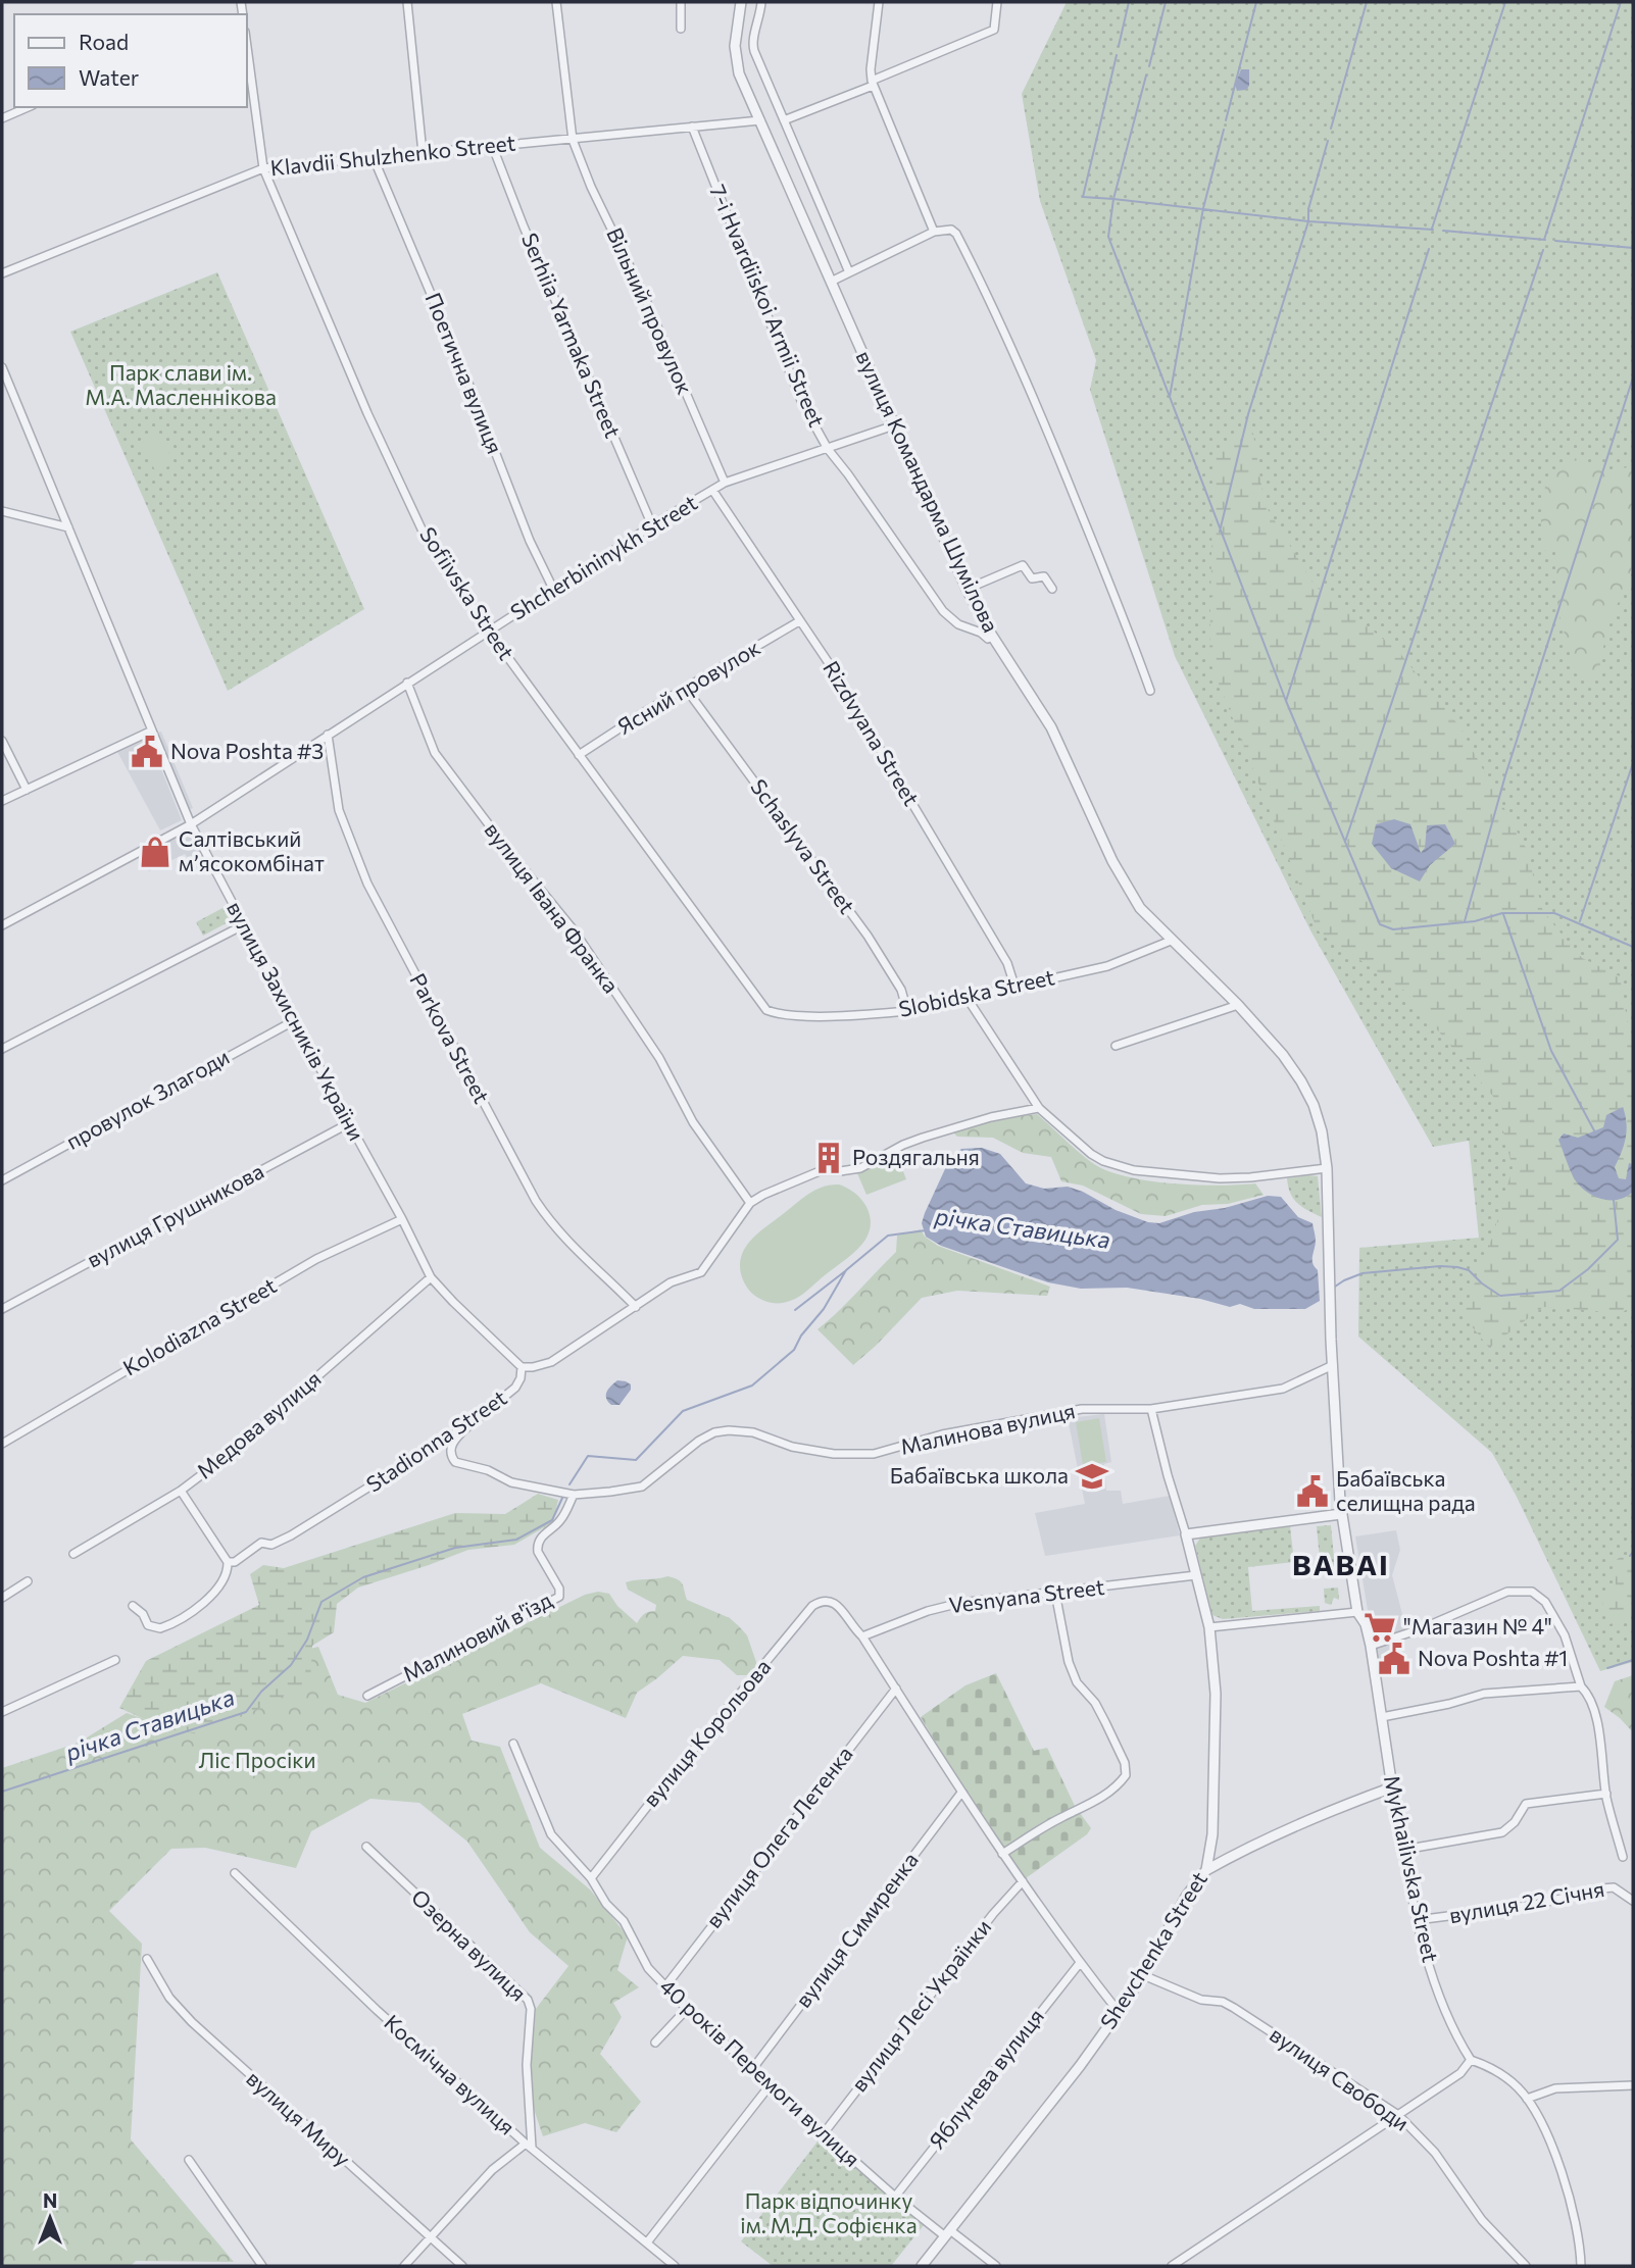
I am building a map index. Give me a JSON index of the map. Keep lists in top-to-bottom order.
{
  "streets": {
    "street": [
      "Klavdii Shulzhenko Street",
      "7-i Hvardiiskoi Armii Street",
      "Вільний провулок",
      "Serhiia Yarmaka Street",
      "Поетична вулиця",
      "вулиця Командарма Шумілова",
      "Shcherbininykh Street",
      "Sofiivska Street",
      "Ясний провулок",
      "Rizdvyana Street",
      "Schaslyva Street",
      "вулиця Івана Франка",
      "Slobidska Street",
      "вулиця Захисників України",
      "Parkova Street",
      "провулок Злагоди",
      "вулиця Грушникова",
      "Kolodiazna Street",
      "Медова вулиця",
      "Малинова вулиця",
      "Stadionna Street",
      "Vesnyana Street",
      "Малиновий в'їзд",
      "вулиця Корольова",
      "вулиця Олега Летенка",
      "Mykhailivska Street",
      "вулиця 22 Січня",
      "вулиця Симиренка",
      "Озерна вулиця",
      "Shevchenka Street",
      "вулиця Лесі Українки",
      "40 років Перемоги вулиця",
      "Космічна вулиця",
      "Яблунева вулиця",
      "вулиця Свободи",
      "вулиця Миру"
    ]
  },
  "crossings": [
    ["Klavdii Shulzhenko Street", "7-i Hvardiiskoi Armii Street"],
    ["Klavdii Shulzhenko Street", "Вільний провулок"],
    ["Klavdii Shulzhenko Street", "Serhiia Yarmaka Street"],
    ["Klavdii Shulzhenko Street", "Поетична вулиця"],
    ["Klavdii Shulzhenko Street", "вулиця Командарма Шумілова"],
    ["Klavdii Shulzhenko Street", "Sofiivska Street"],
    ["7-i Hvardiiskoi Armii Street", "вулиця Командарма Шумілова"],
    ["7-i Hvardiiskoi Armii Street", "Shcherbininykh Street"],
    ["Вільний провулок", "Shcherbininykh Street"],
    ["Serhiia Yarmaka Street", "Shcherbininykh Street"],
    ["Поетична вулиця", "Shcherbininykh Street"],
    ["вулиця Командарма Шумілова", "Shcherbininykh Street"],
    ["вулиця Командарма Шумілова", "Slobidska Street"],
    ["вулиця Командарма Шумілова", "Малинова вулиця"],
    ["вулиця Командарма Шумілова", "Mykhailivska Street"],
    ["Shcherbininykh Street", "Sofiivska Street"],
    ["Shcherbininykh Street", "Rizdvyana Street"],
    ["Shcherbininykh Street", "вулиця Івана Франка"],
    ["Shcherbininykh Street", "вулиця Захисників України"],
    ["Shcherbininykh Street", "Parkova Street"],
    ["Sofiivska Street", "Ясний провулок"],
    ["Sofiivska Street", "Slobidska Street"],
    ["Ясний провулок", "Rizdvyana Street"],
    ["Ясний провулок", "Schaslyva Street"],
    ["Rizdvyana Street", "Slobidska Street"],
    ["Schaslyva Street", "Slobidska Street"],
    ["вулиця Івана Франка", "Stadionna Street"],
    ["вулиця Захисників України", "провулок Злагоди"],
    ["вулиця Захисників України", "вулиця Грушникова"],
    ["вулиця Захисників України", "Kolodiazna Street"],
    ["вулиця Захисників України", "Медова вулиця"],
    ["вулиця Захисників України", "Stadionna Street"],
    ["Parkova Street", "Stadionna Street"],
    ["Малинова вулиця", "Stadionna Street"],
    ["Малинова вулиця", "Малиновий в'їзд"],
    ["Малинова вулиця", "Mykhailivska Street"],
    ["Малинова вулиця", "Shevchenka Street"],
    ["Vesnyana Street", "вулиця Корольова"],
    ["Vesnyana Street", "Shevchenka Street"],
    ["вулиця Корольова", "40 років Перемоги вулиця"],
    ["вулиця Олега Летенка", "40 років Перемоги вулиця"],
    ["Mykhailivska Street", "вулиця 22 Січня"],
    ["вулиця Симиренка", "40 років Перемоги вулиця"],
    ["Озерна вулиця", "Космічна вулиця"],
    ["Shevchenka Street", "40 років Перемоги вулиця"],
    ["Shevchenka Street", "вулиця Свободи"],
    ["вулиця Лесі Українки", "40 років Перемоги вулиця"],
    ["40 років Перемоги вулиця", "Яблунева вулиця"]
  ],
  "districts": ["BABAI"],
  "water": ["річка Ставицька"],
  "parks": ["Парк слави ім. М.А. Масленнікова", "Ліс Просіки", "Парк відпочинку ім. М.Д. Софієнка"],
  "places": {
    "public building": ["Nova Poshta #3", "Бабаївська селищна рада", "Nova Poshta #1"],
    "shop": ["Салтівський мʼясокомбінат"],
    "building": ["Роздягальня"],
    "school or university": ["Бабаївська школа"],
    "supermarket": ["\"Магазин № 4\""]
  },
  "legend": ["Road", "Water"],
  "north": "top"
}
